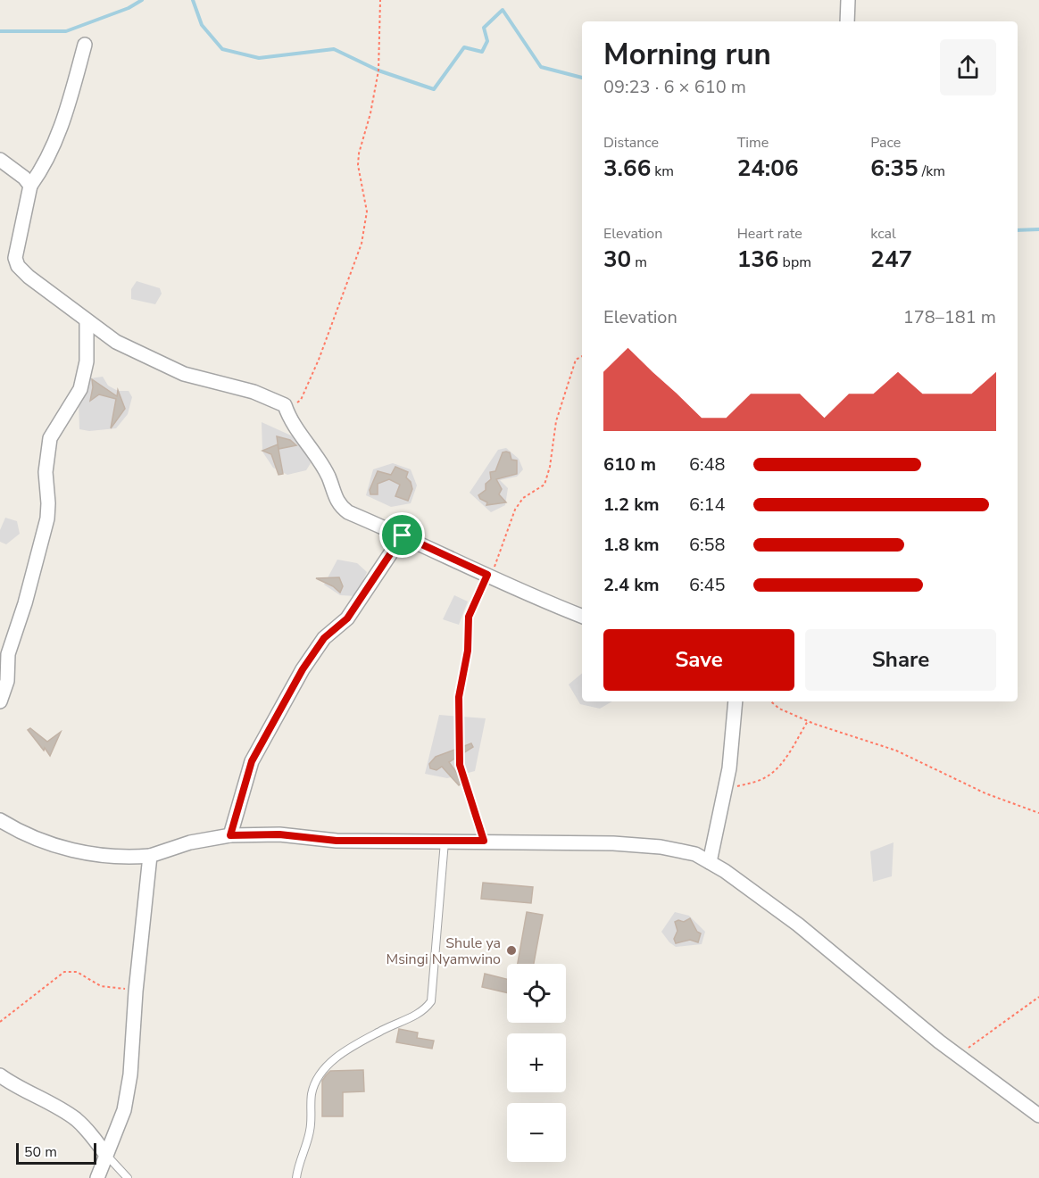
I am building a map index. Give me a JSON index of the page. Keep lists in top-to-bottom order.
{
  "places": ["Shule ya Msingi Nyamwino"],
  "scale_bar": "50 m",
  "page": {
    "heading": ["Morning run", "09:23 · 6 × 610 m"],
    "stats": [
      ["Distance", "3.66 km"],
      ["Time", "24:06"],
      ["Pace", "6:35 /km"],
      ["Elevation", "30 m"],
      ["Heart rate", "136 bpm"],
      ["kcal", "247"]
    ],
    "chart": ["Elevation", "178–181 m"],
    "list": [
      {
        "name": "610 m",
        "note": "6:48"
      },
      {
        "name": "1.2 km",
        "note": "6:14"
      },
      {
        "name": "1.8 km",
        "note": "6:58"
      },
      {
        "name": "2.4 km",
        "note": "6:45"
      }
    ],
    "buttons": ["Save", "Share"],
    "map_buttons": ["+", "−"],
    "scale": "50 m"
  }
}
